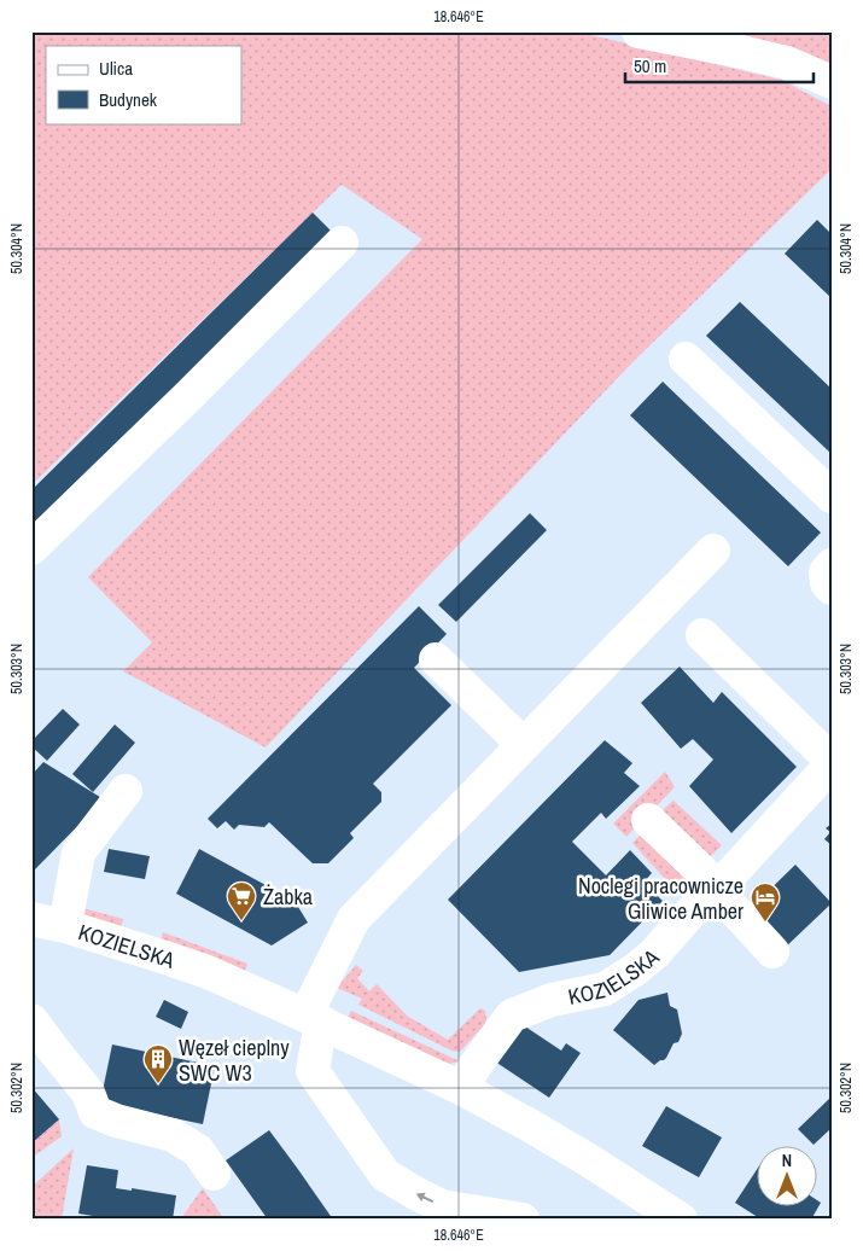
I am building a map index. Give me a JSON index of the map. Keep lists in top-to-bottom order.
{
  "streets": {
    "street": ["KOZIELSKA"]
  },
  "places": {
    "supermarket": ["Żabka"],
    "hotel": ["Noclegi pracownicze Gliwice Amber"],
    "building": ["Węzeł cieplny SWC W3"]
  },
  "legend": ["Ulica", "Budynek"],
  "scale_bar": "50 m",
  "north": "top",
  "coordinates": [
    "18.646°E",
    "50.304°N",
    "50.303°N",
    "50.302°N"
  ]
}
